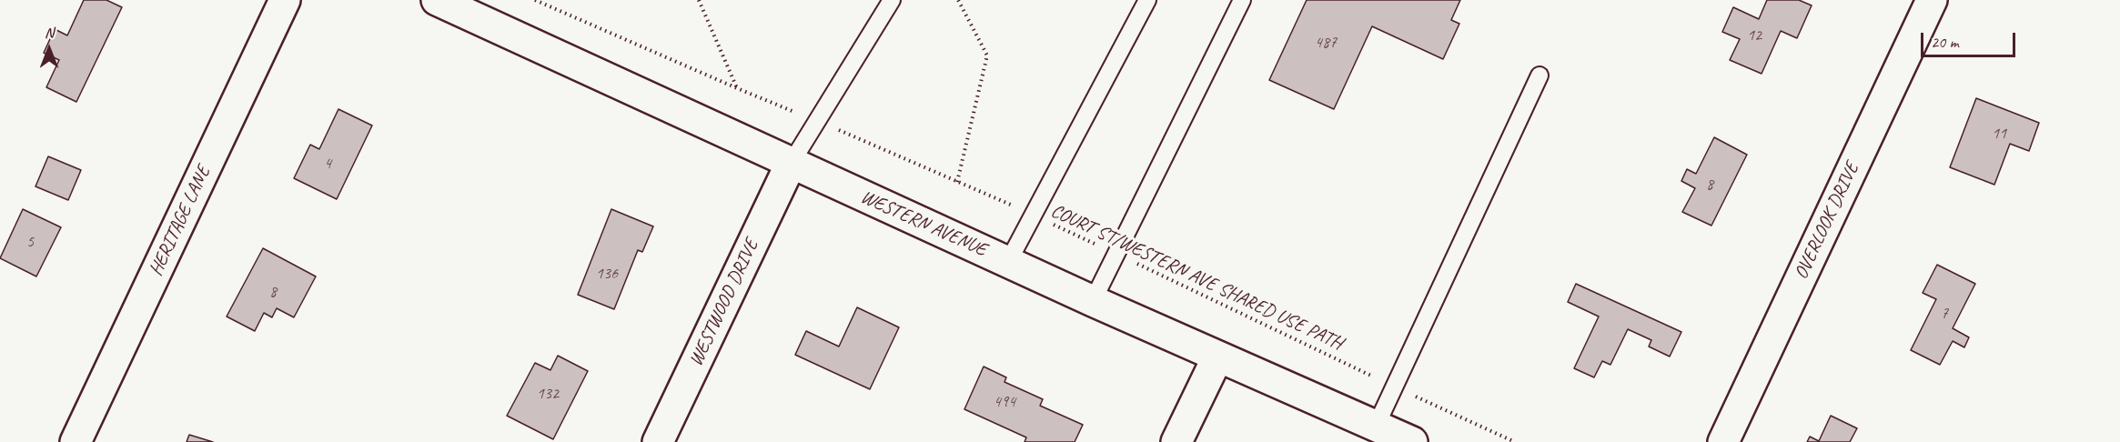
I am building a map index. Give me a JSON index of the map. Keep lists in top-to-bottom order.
{
  "streets": {
    "street": [
      "HERITAGE LANE",
      "OVERLOOK DRIVE",
      "WESTERN AVENUE",
      "WESTWOOD DRIVE"
    ],
    "path": ["COURT ST/WESTERN AVE SHARED USE PATH"]
  },
  "crossings": [
    ["WESTERN AVENUE", "WESTWOOD DRIVE"]
  ],
  "house_numbers": [
    "12",
    "487",
    "11",
    "4",
    "8",
    "5",
    "136",
    "8",
    "7",
    "132",
    "494"
  ],
  "scale_bar": "20 m",
  "north": "top"
}
